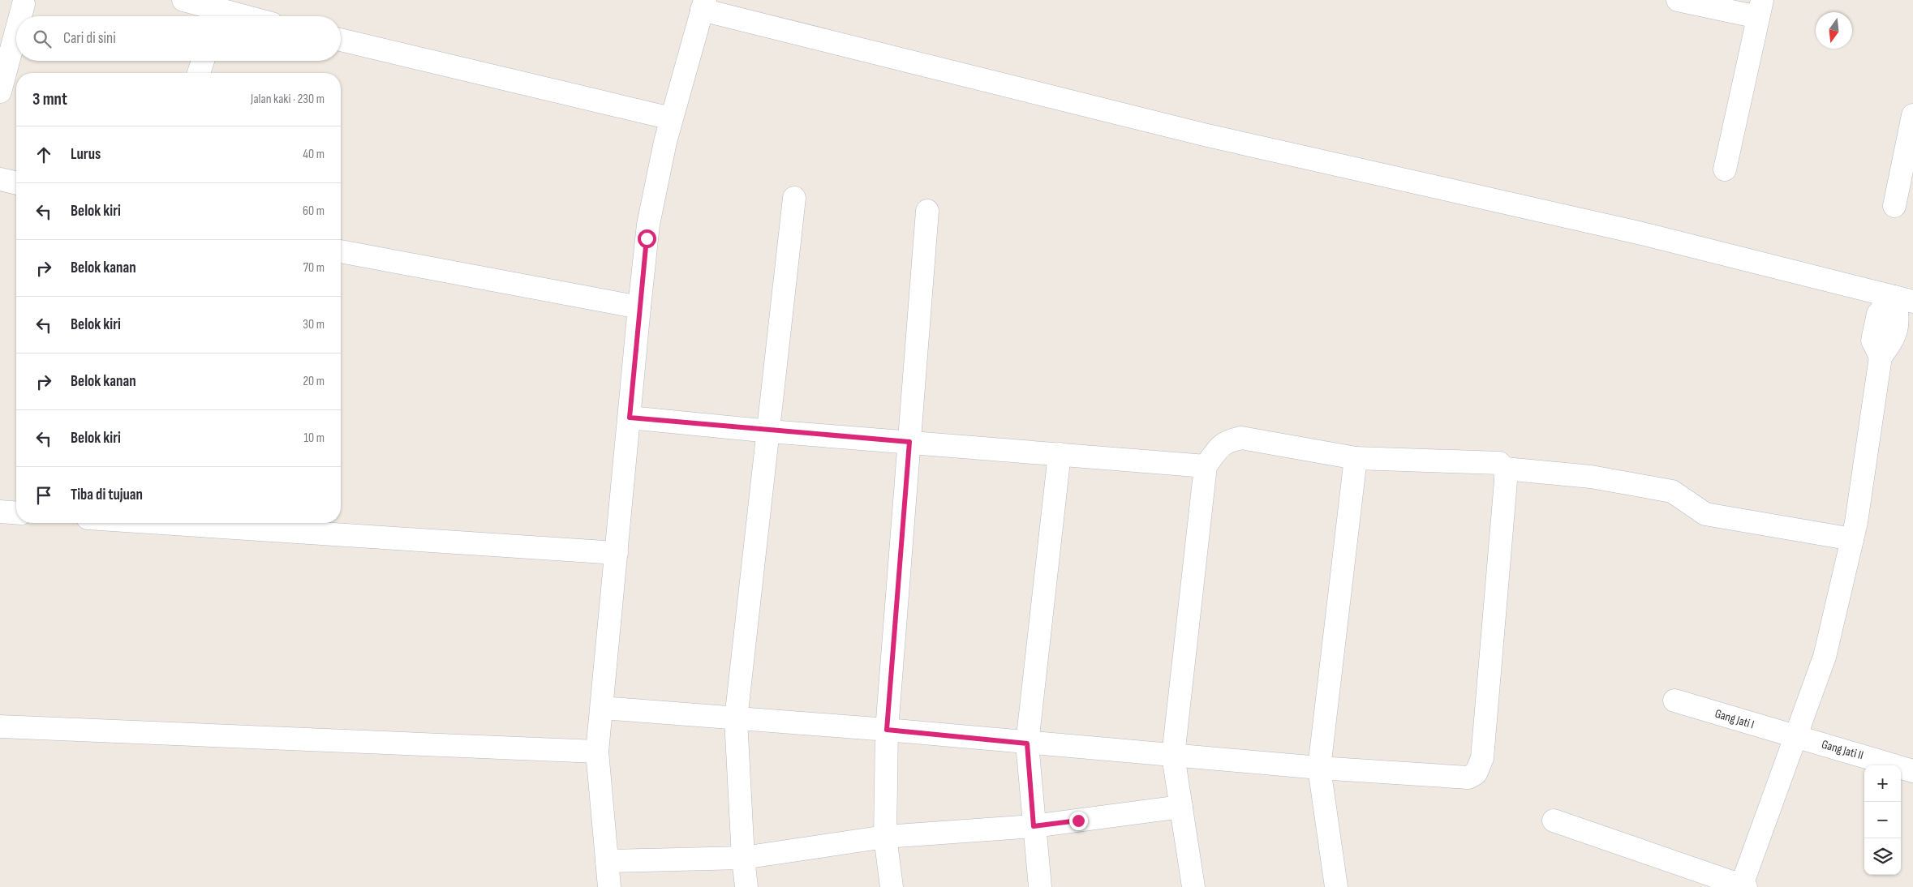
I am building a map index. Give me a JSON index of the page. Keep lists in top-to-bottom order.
{
  "streets": {
    "street": ["Gang Jati I", "Gang Jati II"]
  },
  "crossings": [
    ["Gang Jati I", "Gang Jati II"]
  ],
  "north": "bottom",
  "page": {
    "search": "Cari di sini",
    "heading": ["3 mnt", "Jalan kaki · 230 m"],
    "list": [
      ["Lurus", "40 m"],
      ["Belok kiri", "60 m"],
      ["Belok kanan", "70 m"],
      ["Belok kiri", "30 m"],
      ["Belok kanan", "20 m"],
      ["Belok kiri", "10 m"],
      "Tiba di tujuan"
    ],
    "map_buttons": ["+", "−"]
  }
}
